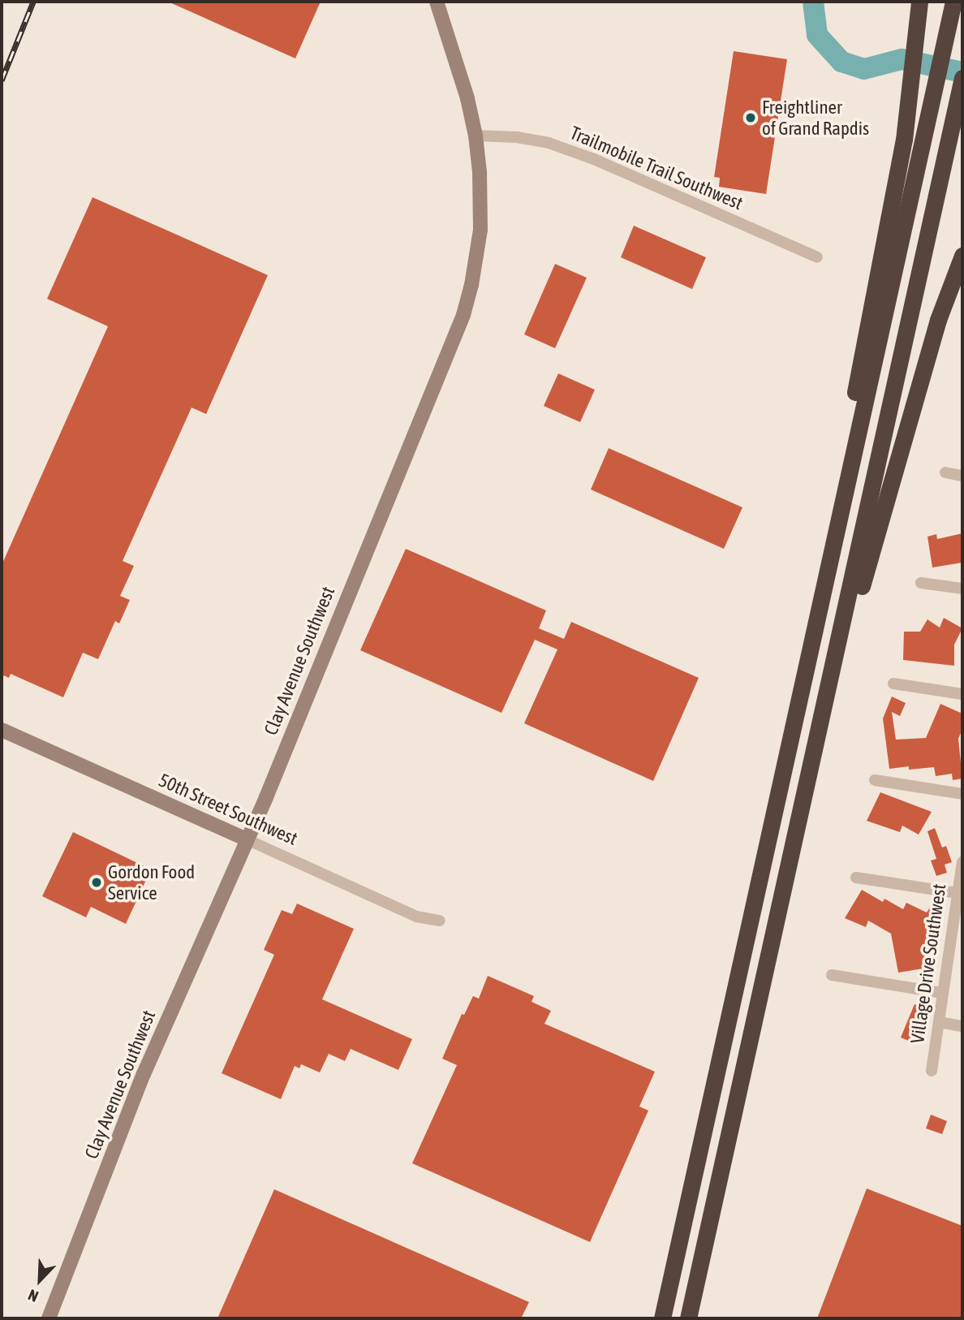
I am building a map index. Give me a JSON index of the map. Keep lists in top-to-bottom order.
{
  "streets": {
    "street": [
      "Trailmobile Trail Southwest",
      "Clay Avenue Southwest",
      "50th Street Southwest",
      "Village Drive Southwest"
    ]
  },
  "crossings": [
    ["Trailmobile Trail Southwest", "Clay Avenue Southwest"],
    ["Clay Avenue Southwest", "50th Street Southwest"]
  ],
  "places": ["Freightliner of Grand Rapdis", "Gordon Food Service"],
  "north": "bottom left"
}
